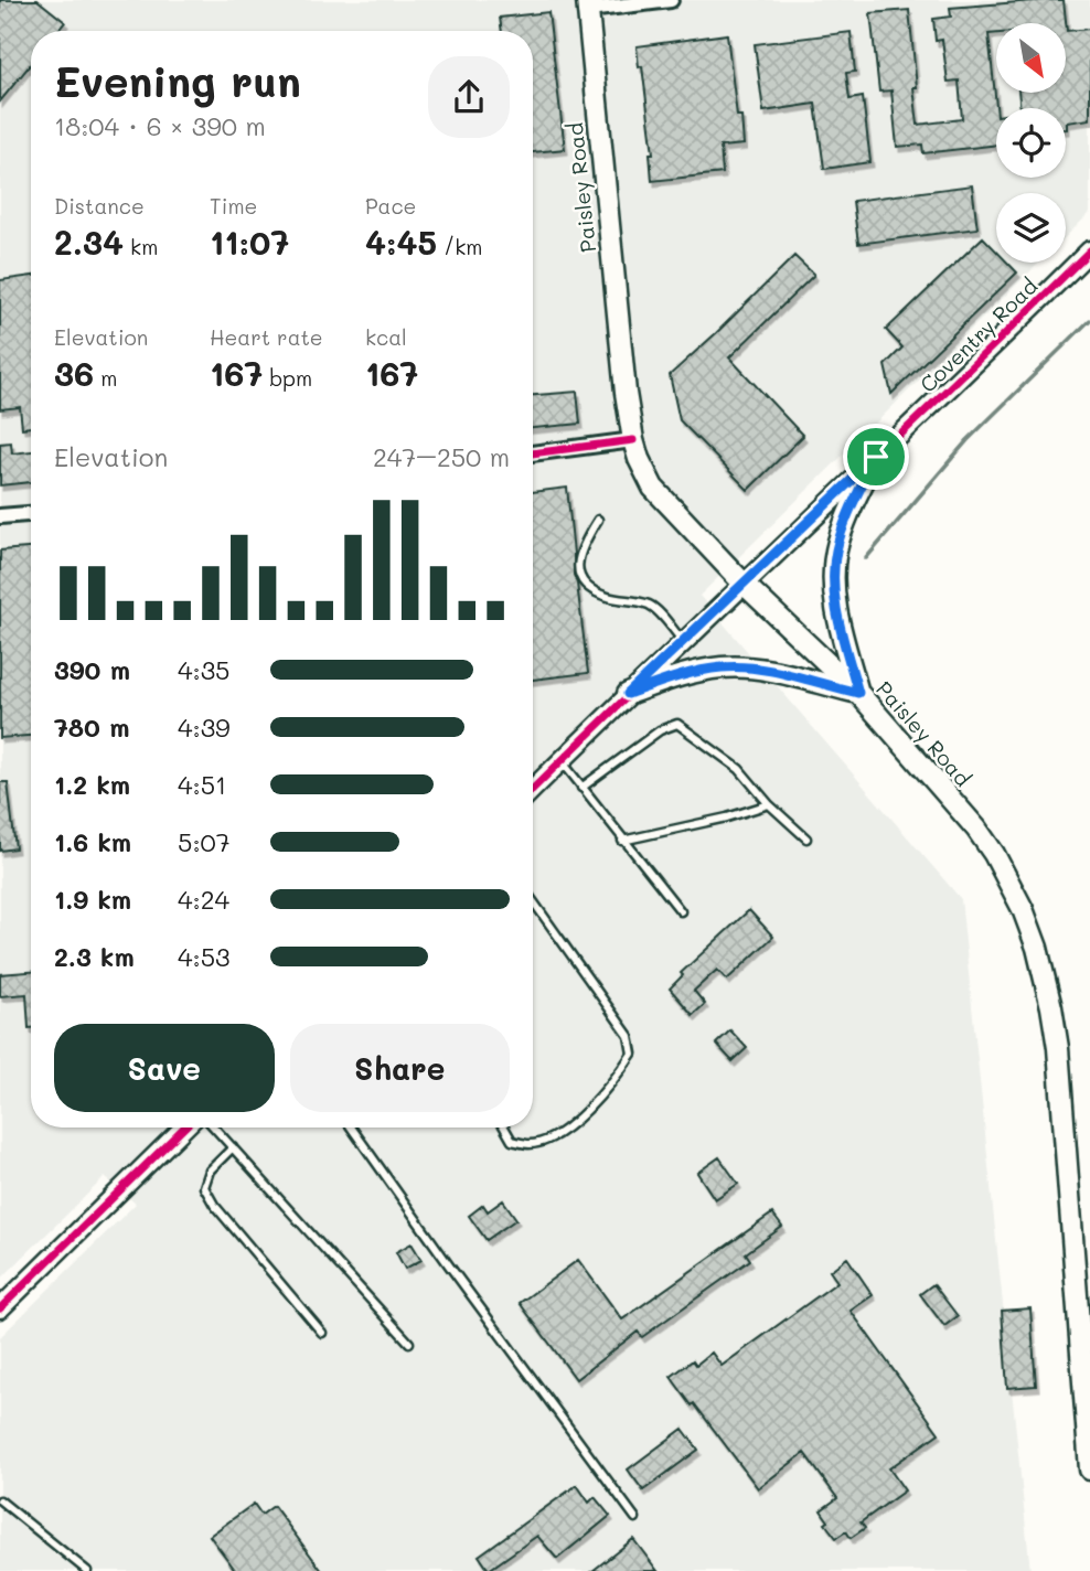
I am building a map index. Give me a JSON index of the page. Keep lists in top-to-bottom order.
{
  "streets": {
    "main road": ["Paisley Road"],
    "street": ["Coventry Road"]
  },
  "crossings": [
    ["Paisley Road", "Coventry Road"]
  ],
  "north": "bottom right",
  "page": {
    "heading": ["Evening run", "18:04 · 6 × 390 m"],
    "stats": [
      ["Distance", "2.34 km"],
      ["Time", "11:07"],
      ["Pace", "4:45 /km"],
      ["Elevation", "36 m"],
      ["Heart rate", "167 bpm"],
      ["kcal", "167"]
    ],
    "chart": ["Elevation", "247–250 m"],
    "list": [
      {
        "name": "390 m",
        "note": "4:35"
      },
      {
        "name": "780 m",
        "note": "4:39"
      },
      {
        "name": "1.2 km",
        "note": "4:51"
      },
      {
        "name": "1.6 km",
        "note": "5:07"
      },
      {
        "name": "1.9 km",
        "note": "4:24"
      },
      {
        "name": "2.3 km",
        "note": "4:53"
      }
    ],
    "buttons": ["Save", "Share"]
  }
}
